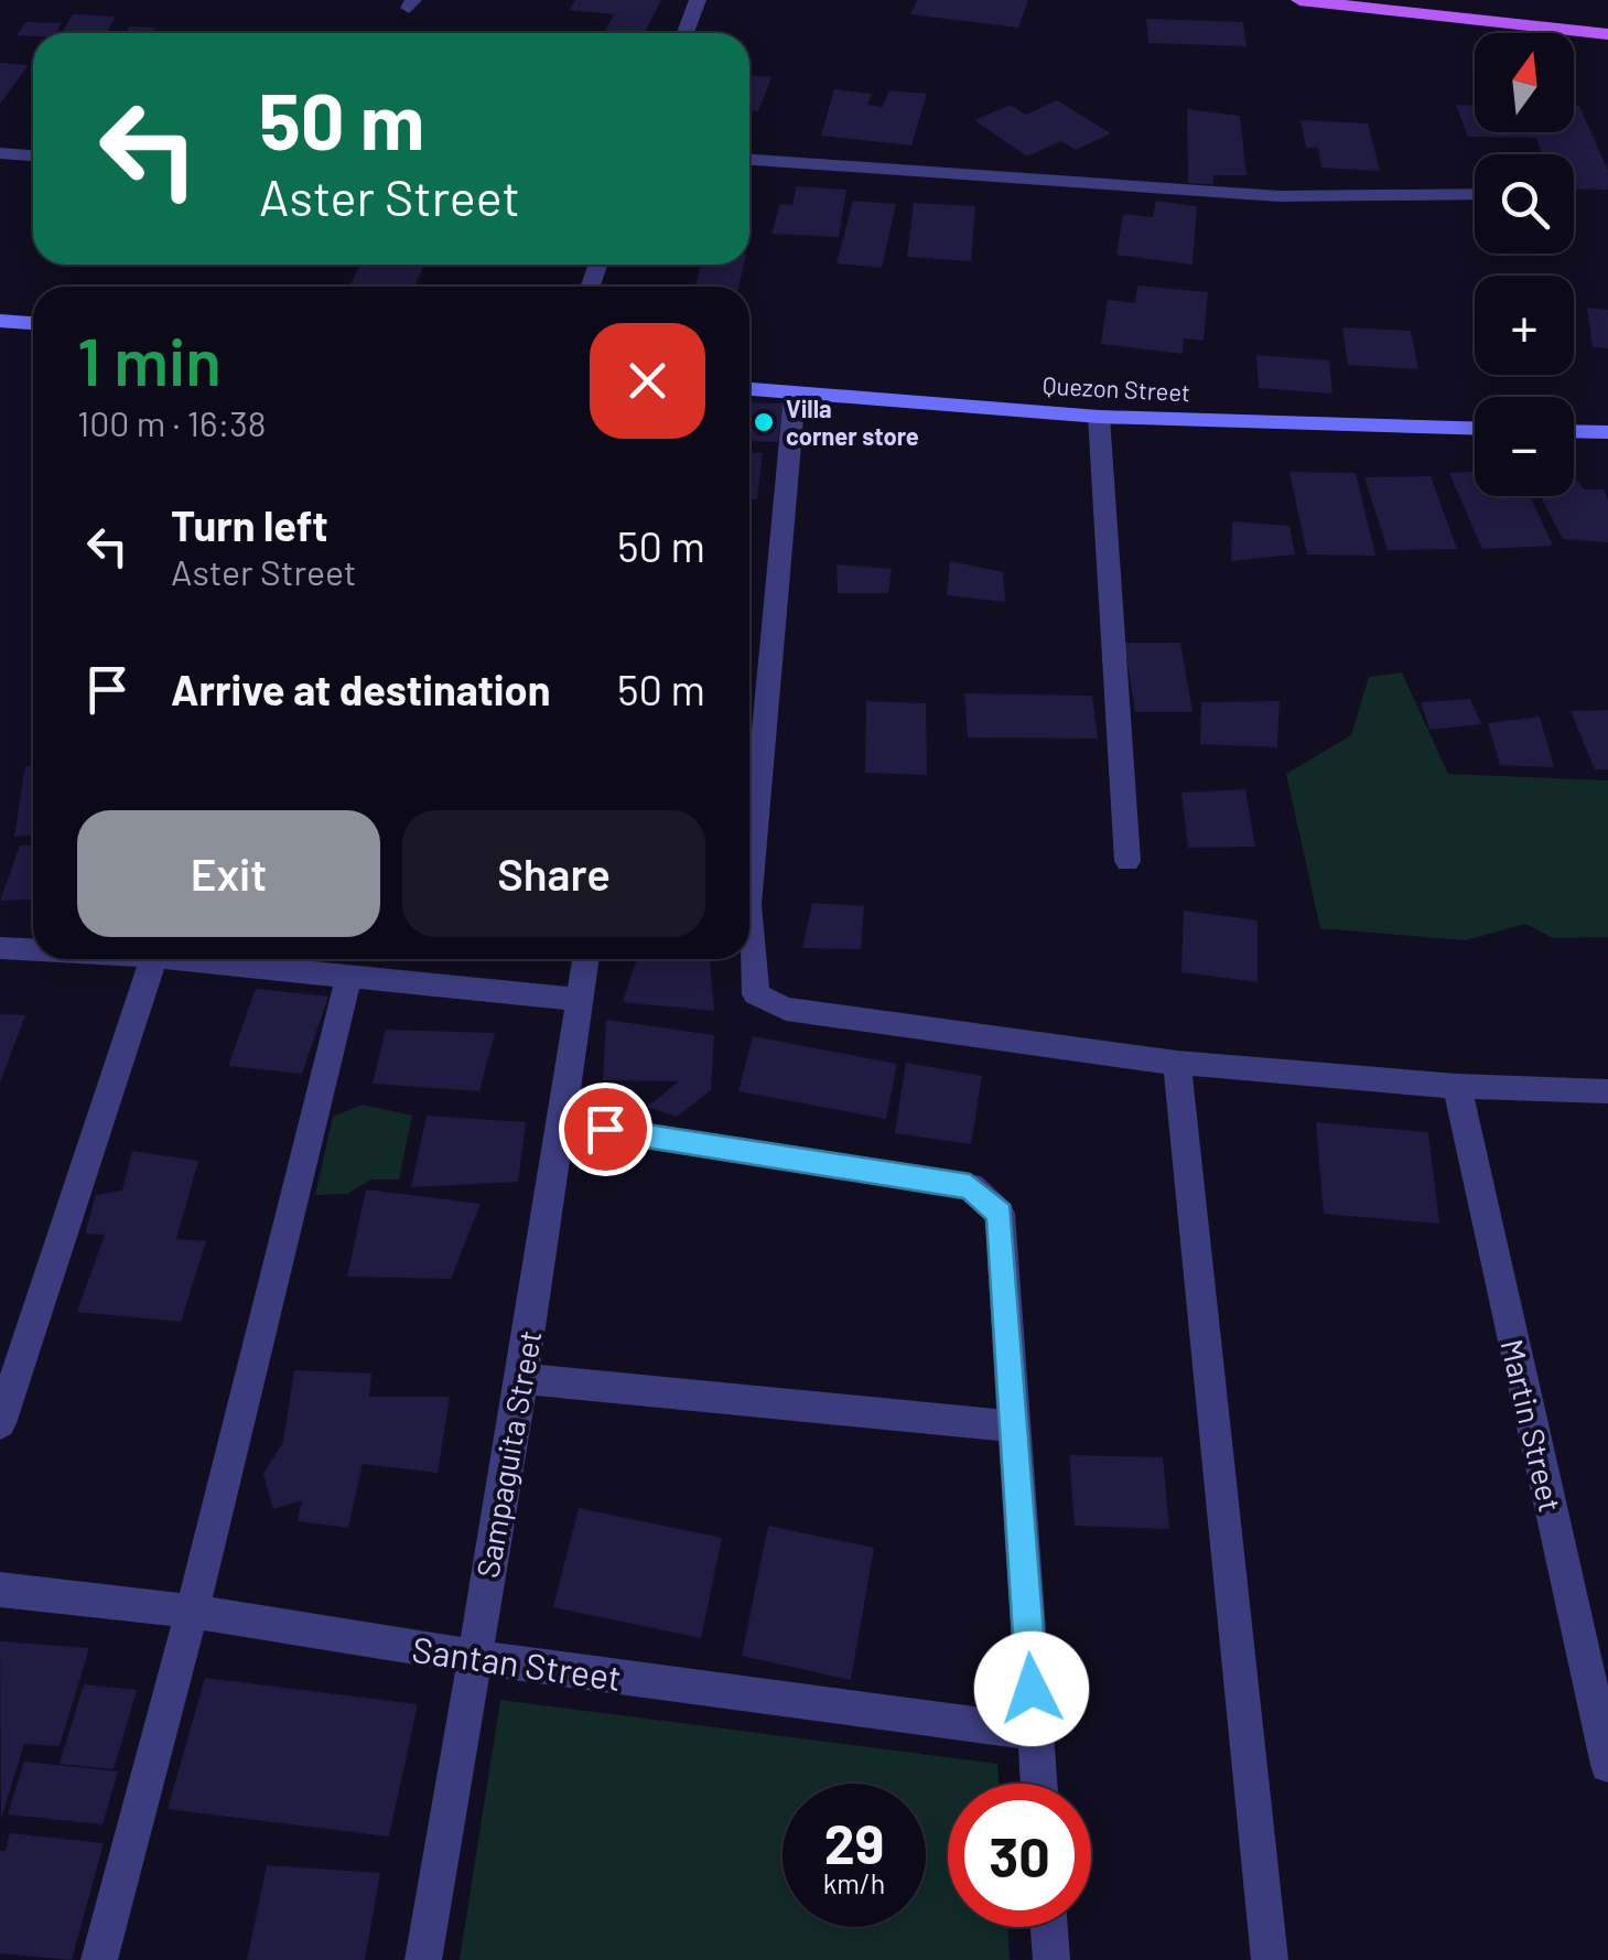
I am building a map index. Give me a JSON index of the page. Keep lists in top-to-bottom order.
{
  "streets": {
    "main road": ["Quezon Street"],
    "street": ["Martin Street", "Sampaguita Street", "Santan Street"]
  },
  "crossings": [
    ["Sampaguita Street", "Santan Street"]
  ],
  "places": ["Villa corner store"],
  "north": "top",
  "page": {
    "map_buttons": ["+", "−"],
    "turn": ["50 m", "Aster Street"],
    "heading": ["1 min", "100 m · 16:38"],
    "list": [
      {
        "name": "Turn left",
        "note": "Aster Street",
        "value": "50 m"
      },
      {
        "name": "Arrive at destination",
        "value": "50 m"
      }
    ],
    "buttons": ["Exit", "Share"],
    "speed": "29 km/h",
    "limit": "30"
  }
}
